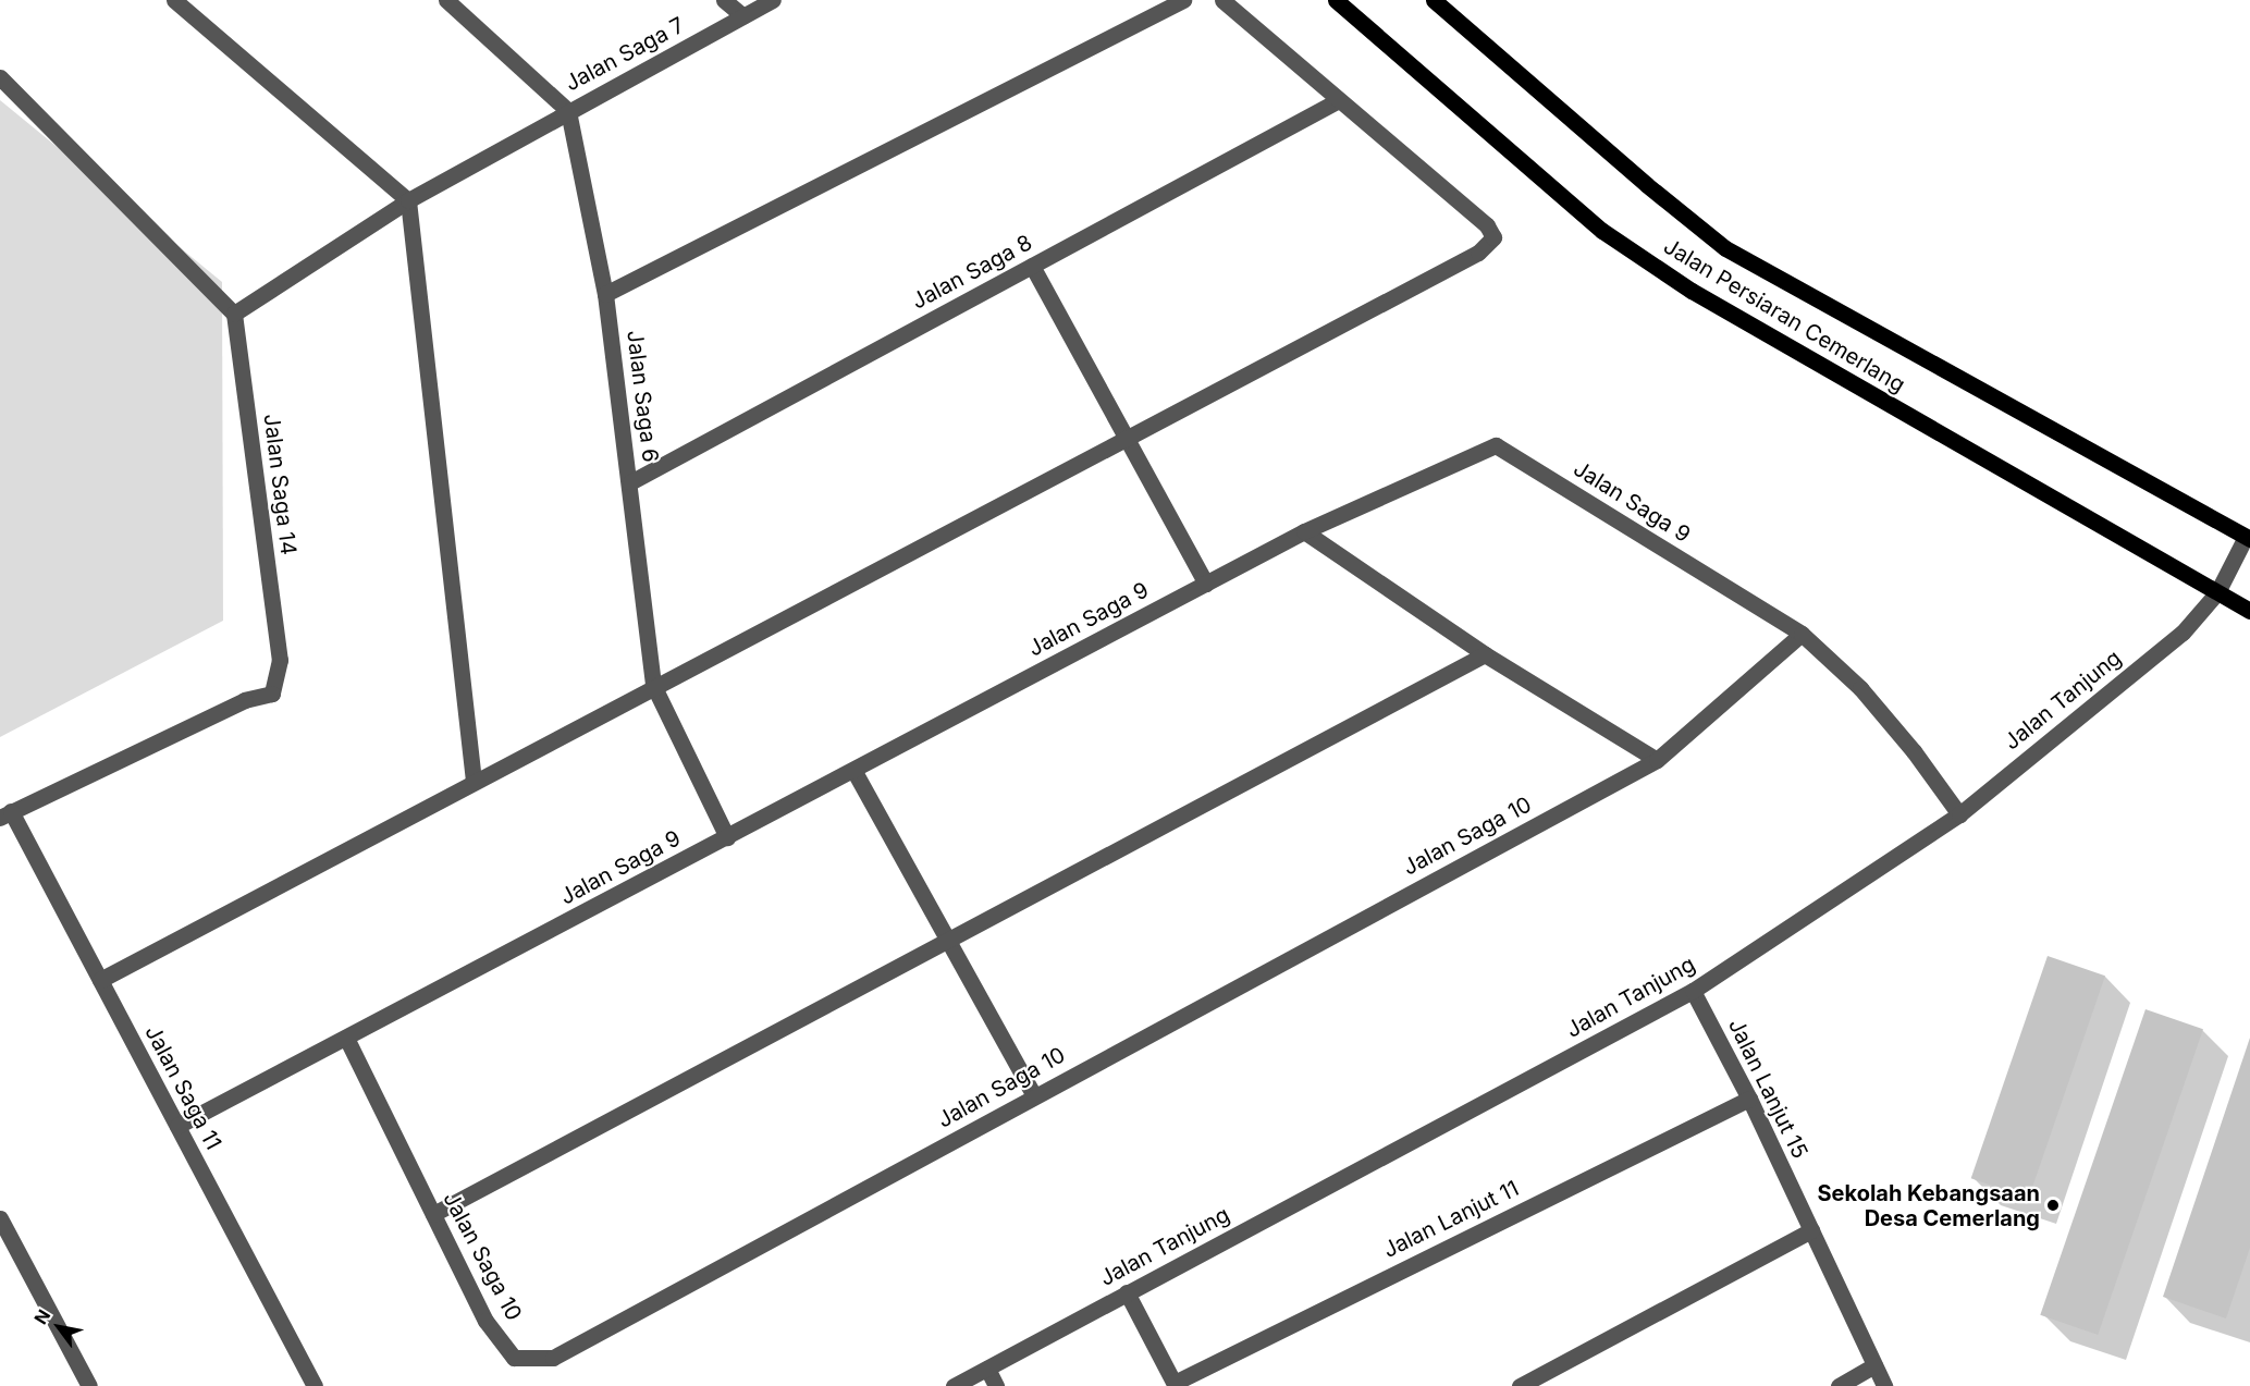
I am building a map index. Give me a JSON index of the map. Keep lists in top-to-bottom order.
{
  "streets": {
    "main road": ["Jalan Persiaran Cemerlang"],
    "street": [
      "Jalan Saga 7",
      "Jalan Saga 8",
      "Jalan Saga 6",
      "Jalan Saga 14",
      "Jalan Saga 9",
      "Jalan Tanjung",
      "Jalan Saga 10",
      "Jalan Saga 11",
      "Jalan Lanjut 15",
      "Jalan Lanjut 11"
    ]
  },
  "crossings": [
    ["Jalan Saga 7", "Jalan Saga 6"],
    ["Jalan Saga 7", "Jalan Saga 14"],
    ["Jalan Saga 8", "Jalan Saga 6"],
    ["Jalan Persiaran Cemerlang", "Jalan Tanjung"],
    ["Jalan Saga 6", "Jalan Saga 9"],
    ["Jalan Saga 14", "Jalan Saga 11"],
    ["Jalan Saga 9", "Jalan Tanjung"],
    ["Jalan Saga 9", "Jalan Saga 10"],
    ["Jalan Saga 9", "Jalan Saga 11"],
    ["Jalan Tanjung", "Jalan Lanjut 15"],
    ["Jalan Lanjut 15", "Jalan Lanjut 11"]
  ],
  "places": ["Sekolah Kebangsaan Desa Cemerlang"],
  "north": "top left"
}
